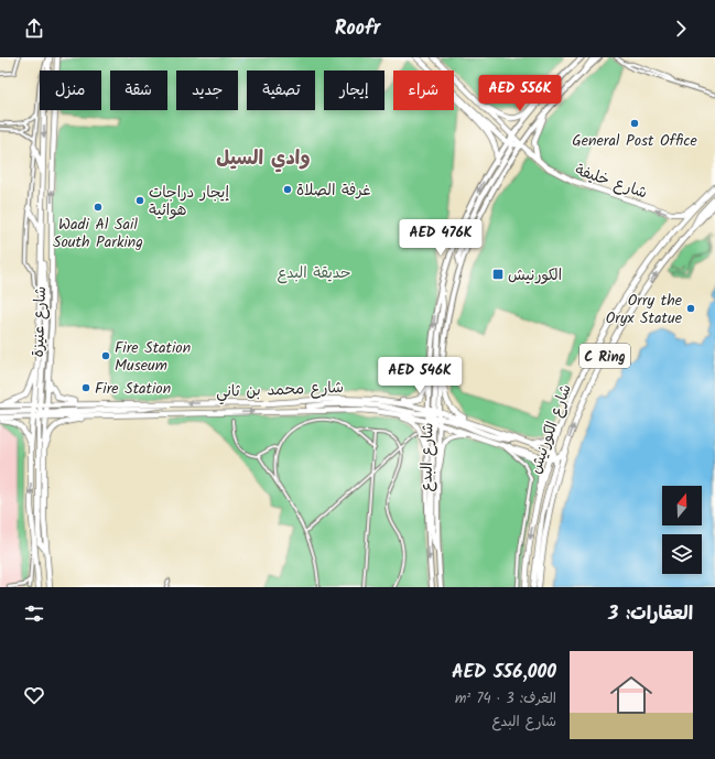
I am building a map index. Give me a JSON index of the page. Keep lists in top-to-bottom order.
{
  "streets": {
    "main road": [
      "شارع خليفة",
      "شارع عنيزة",
      "C Ring",
      "شارع محمد بن ثاني",
      "شارع الكورنيش",
      "شارع البدع"
    ]
  },
  "crossings": [
    ["شارع خليفة", "شارع الكورنيش"],
    ["شارع خليفة", "شارع البدع"],
    ["شارع عنيزة", "شارع محمد بن ثاني"],
    ["شارع محمد بن ثاني", "شارع الكورنيش"],
    ["شارع محمد بن ثاني", "شارع البدع"]
  ],
  "one_way": ["شارع خليفة"],
  "districts": ["وادي السيل"],
  "parks": ["حديقة البدع"],
  "places": {
    "other": [
      "General Post Office",
      "غرفة الصلاة",
      "إيجار دراجات هوائية",
      "Wadi Al Sail South Parking",
      "Orry the Oryx Statue",
      "Fire Station Museum",
      "Fire Station"
    ],
    "transit": ["الكورنيش"]
  },
  "north": "top",
  "page": {
    "header": "Roofr",
    "chip": [
      "شراء",
      "إيجار",
      "تصفية",
      "جديد",
      "شقة",
      "منزل"
    ],
    "price": ["AED 556K", "AED 476K", "AED 546K"],
    "heading": "العقارات: 3",
    "list": [
      {
        "name": "AED 556,000",
        "note": "الغرف: 3 · 74 m² · شارع البدع"
      }
    ]
  }
}
